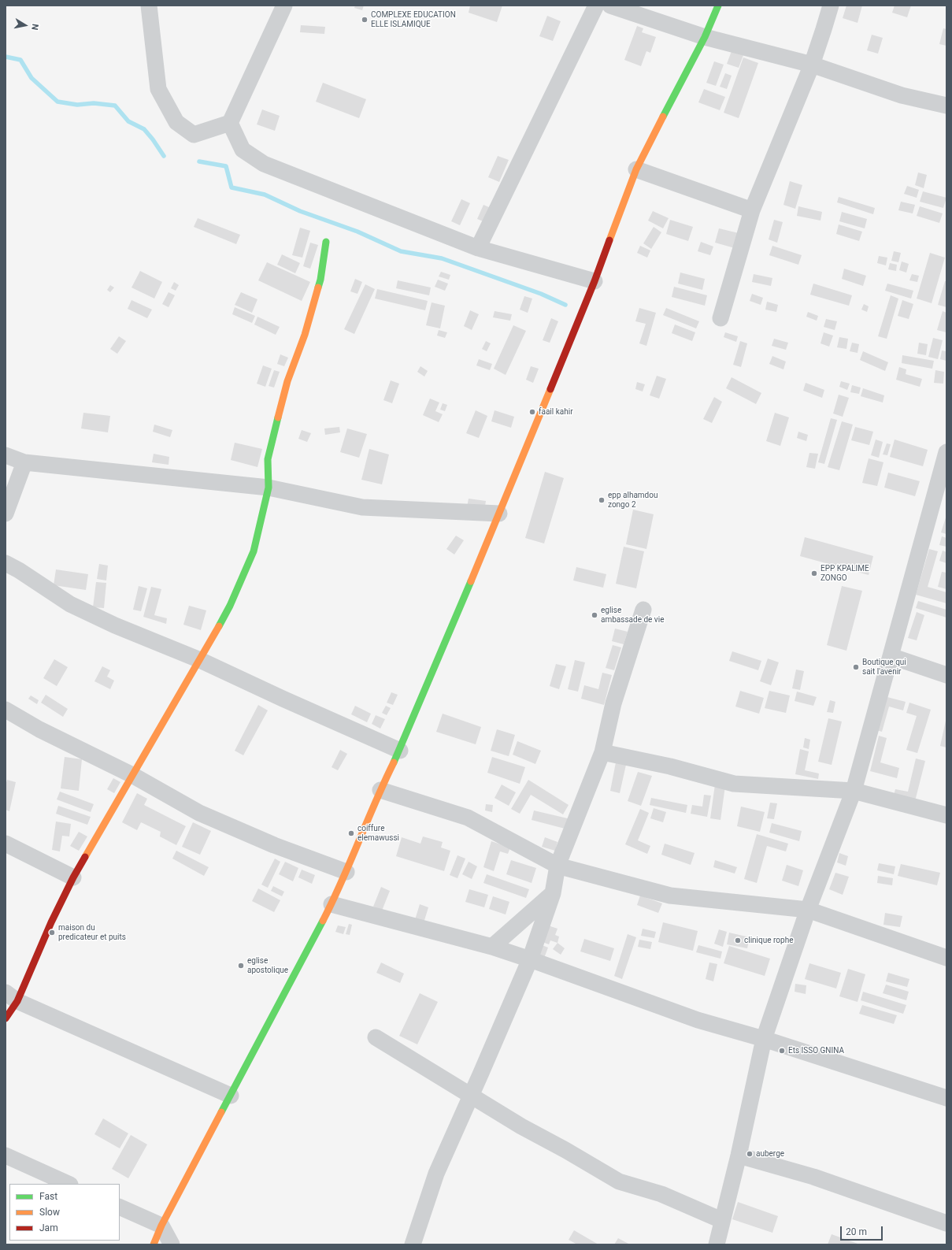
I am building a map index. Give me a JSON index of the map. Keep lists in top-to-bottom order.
{
  "places": [
    "COMPLEXE EDUCATION ELLE ISLAMIQUE",
    "faail kahir",
    "epp alhamdou zongo 2",
    "EPP KPALIME ZONGO",
    "eglise ambassade de vie",
    "Boutique qui sait l'avenir",
    "coiffure elemawussi",
    "maison du predicateur et puits",
    "clinique rophe",
    "eglise apostolique",
    "Ets ISSO GNINA",
    "auberge"
  ],
  "legend": ["Fast", "Slow", "Jam"],
  "scale_bar": "20 m",
  "north": "right"
}
